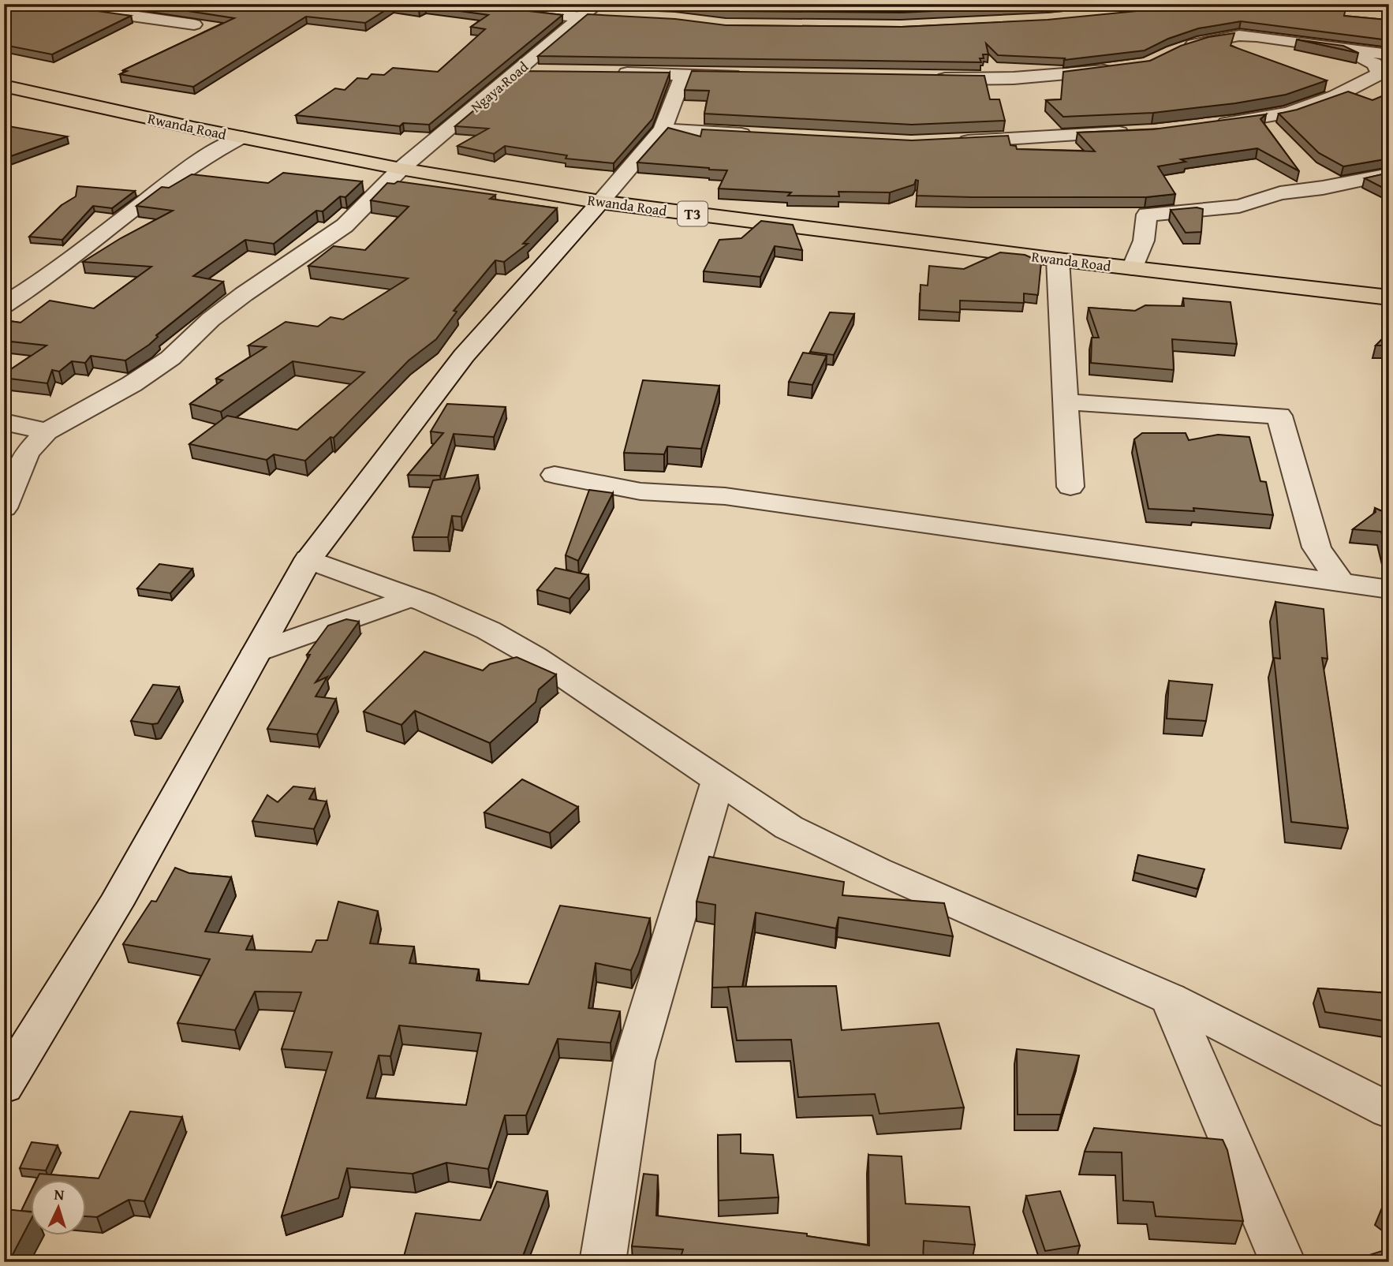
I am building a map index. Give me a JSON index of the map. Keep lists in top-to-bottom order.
{
  "streets": {
    "highway": ["Rwanda Road", "T3"],
    "street": ["Ngaya Road"]
  },
  "crossings": [
    ["Ngaya Road", "Rwanda Road"]
  ],
  "north": "top"
}
